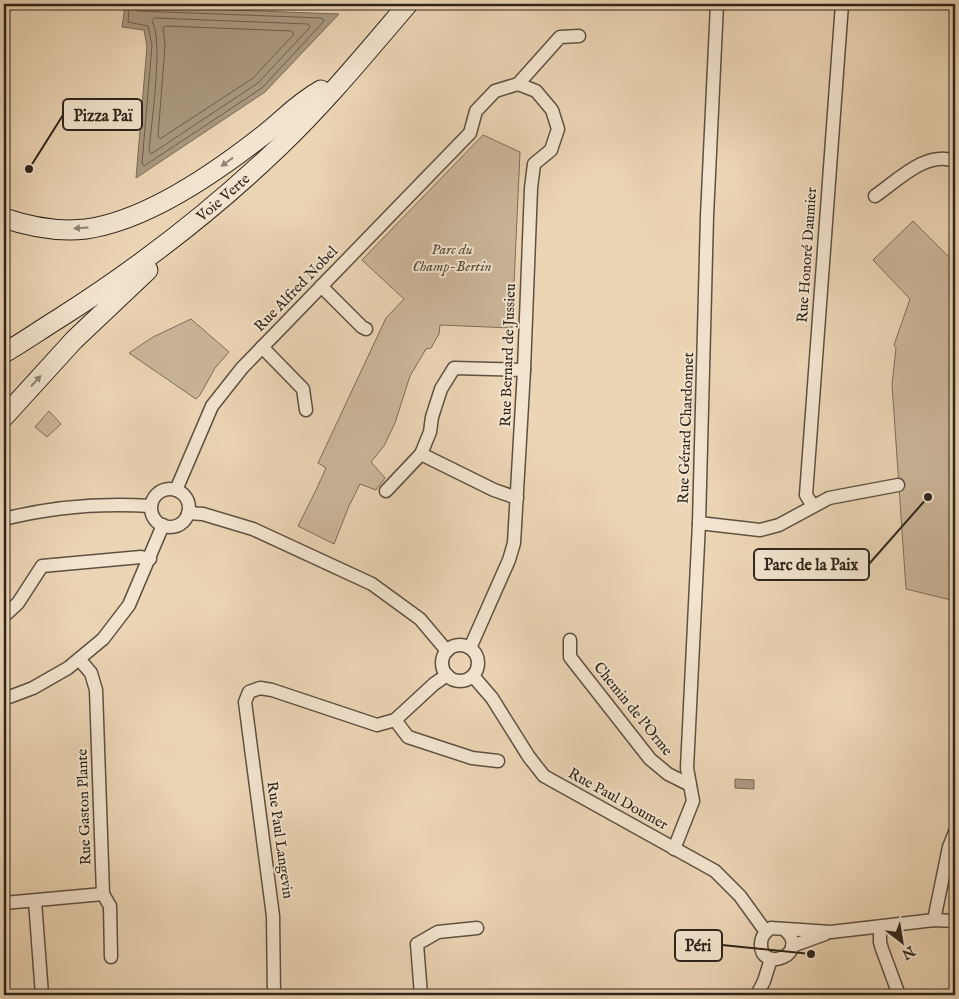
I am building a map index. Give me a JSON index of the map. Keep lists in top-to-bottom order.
{
  "streets": {
    "main road": ["Voie Verte"],
    "street": [
      "Rue Honoré Daumier",
      "Rue Alfred Nobel",
      "Rue Bernard de Jussieu",
      "Rue Gérard Chardonnet",
      "Chemin de l'Orme",
      "Rue Paul Doumer",
      "Rue Gaston Plante",
      "Rue Paul Langevin"
    ]
  },
  "crossings": [
    ["Rue Alfred Nobel", "Rue Bernard de Jussieu"],
    ["Rue Bernard de Jussieu", "Rue Paul Doumer"],
    ["Rue Gérard Chardonnet", "Chemin de l'Orme"],
    ["Rue Gérard Chardonnet", "Rue Paul Doumer"]
  ],
  "parks": ["Parc du Champ-Bertin"],
  "places": ["Pizza Paï", "Parc de la Paix", "Péri"],
  "north": "bottom right"
}
